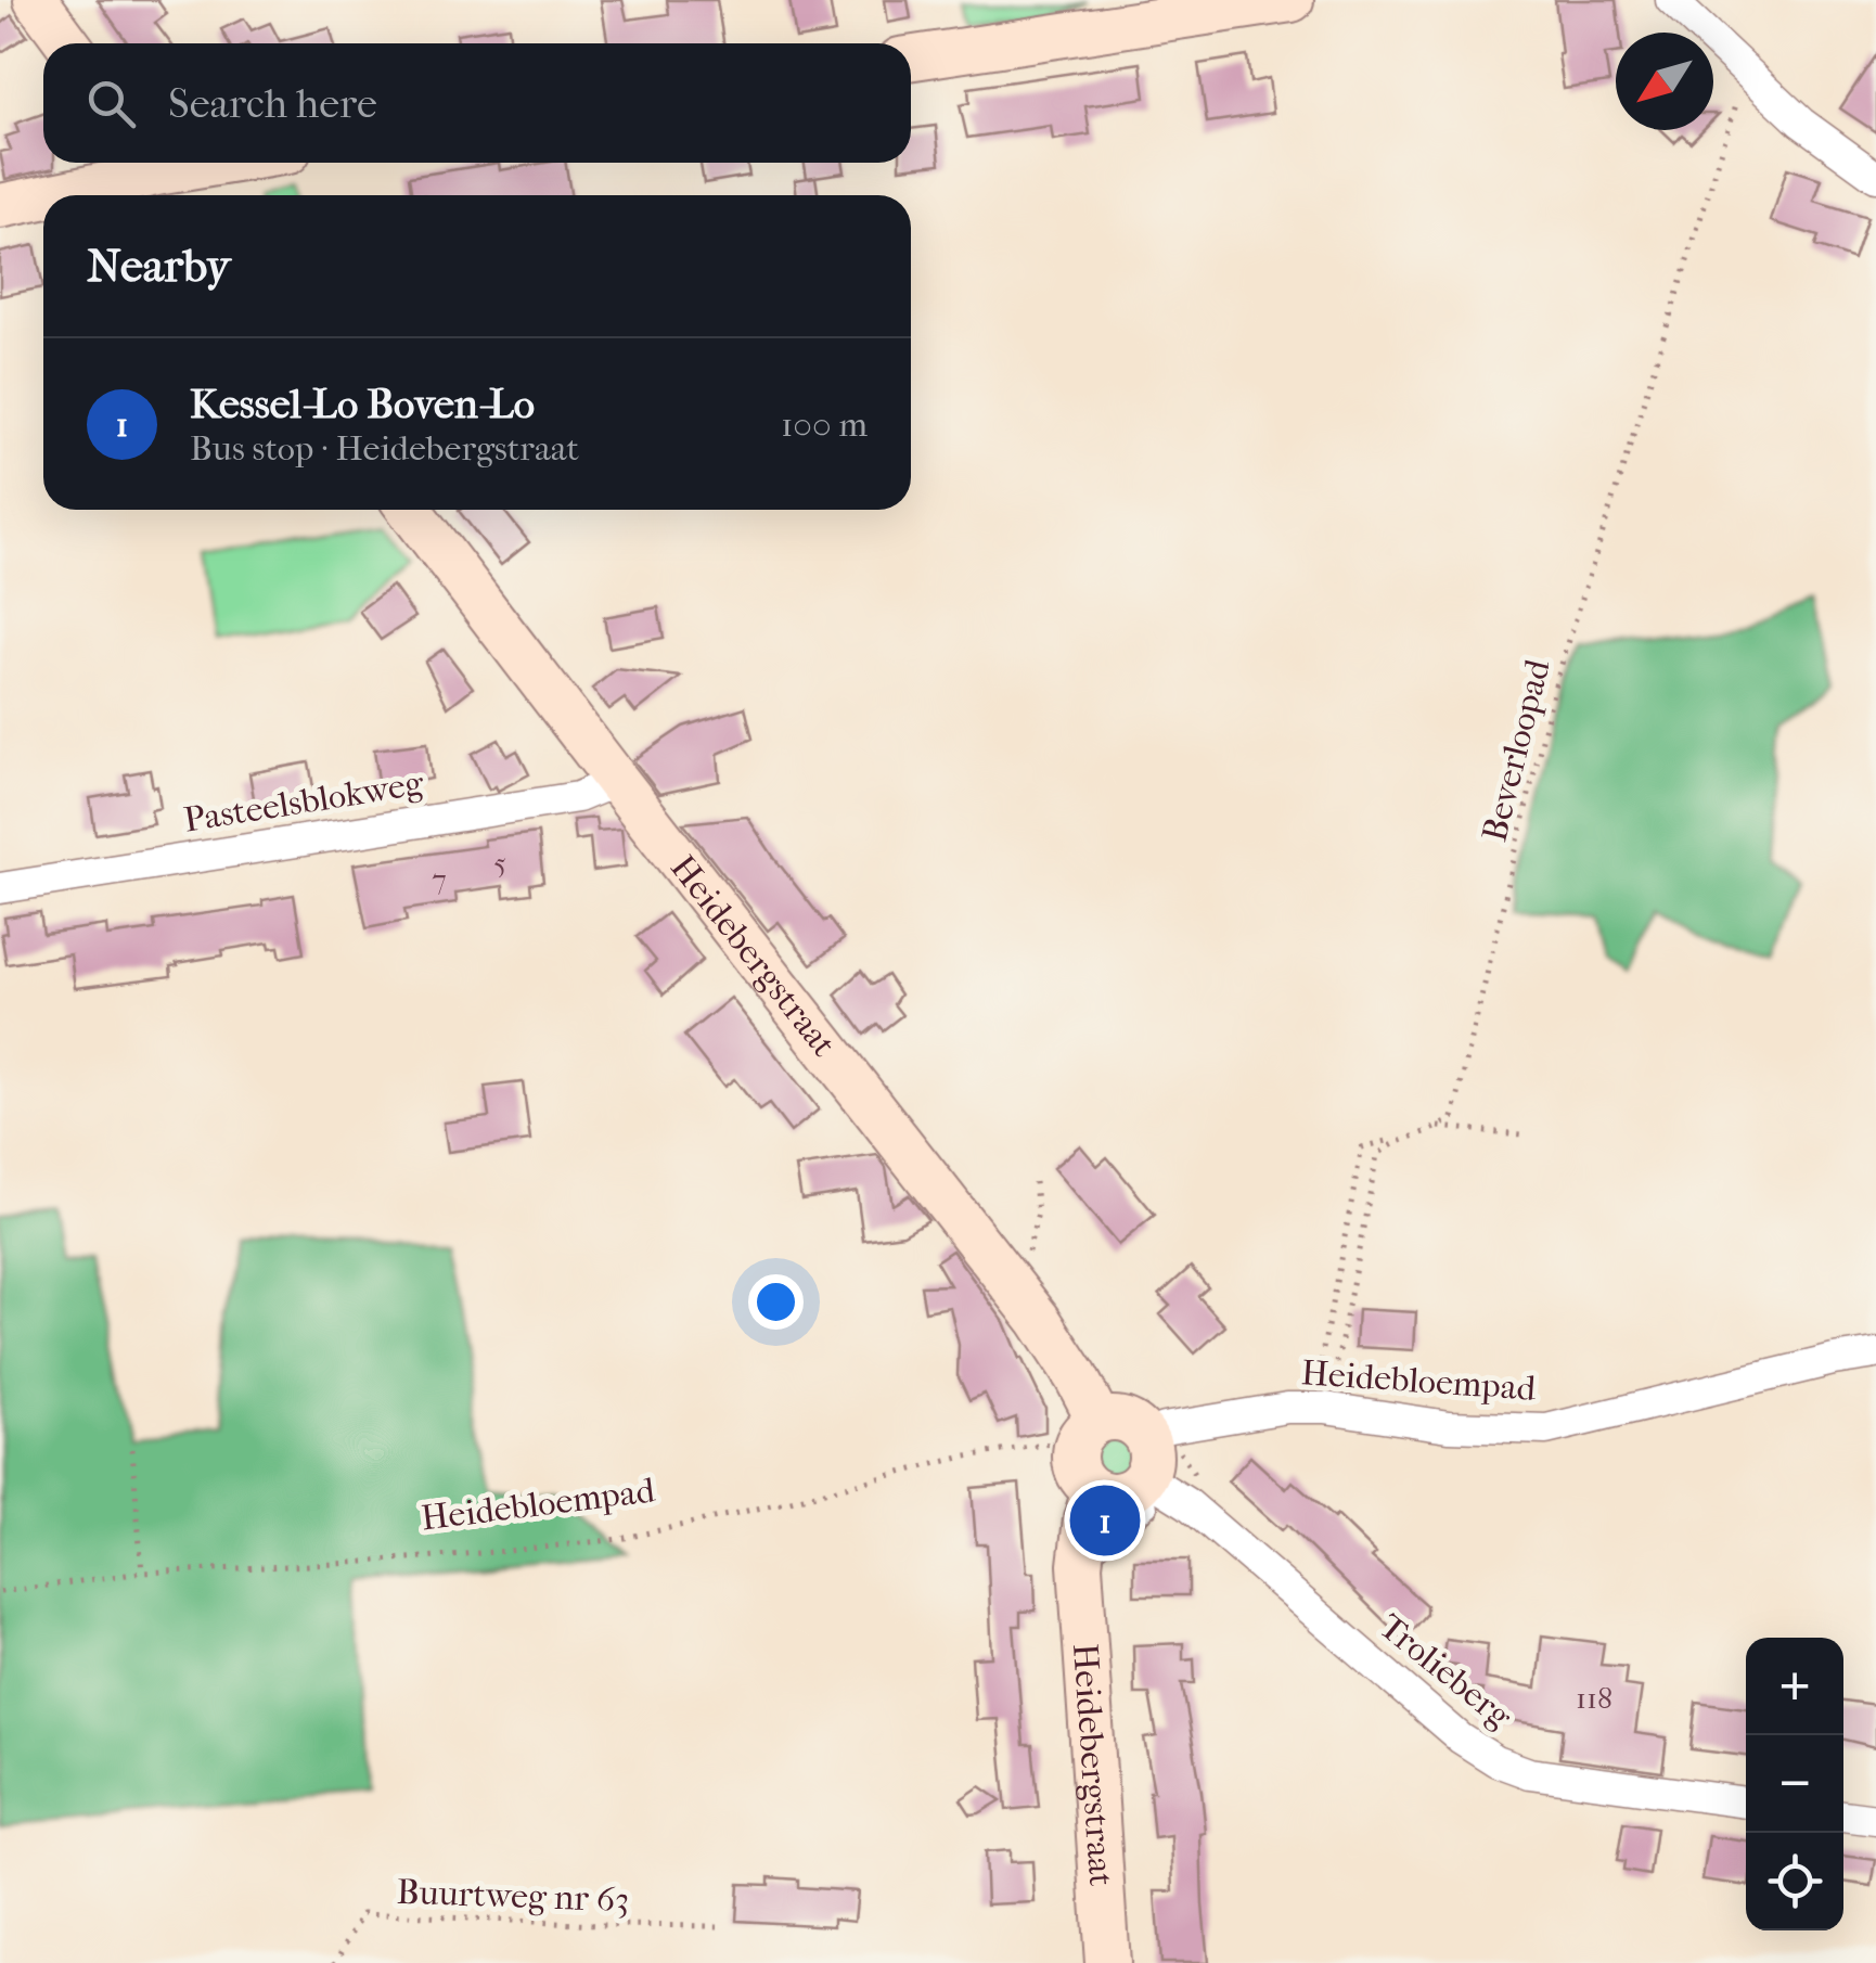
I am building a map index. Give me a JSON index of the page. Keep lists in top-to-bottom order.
{
  "streets": {
    "street": [
      "Pasteelsblokweg",
      "Heidebergstraat",
      "Heidebloempad",
      "Trolieberg"
    ],
    "path": ["Beverloopad", "Buurtweg nr 63"]
  },
  "crossings": [
    ["Pasteelsblokweg", "Heidebergstraat"],
    ["Heidebergstraat", "Heidebloempad"],
    ["Heidebergstraat", "Trolieberg"],
    ["Heidebloempad", "Trolieberg"]
  ],
  "house_numbers": ["5", "7", "118"],
  "north": "bottom left",
  "page": {
    "search": "Search here",
    "heading": "Nearby",
    "list": [
      {
        "mark": "1",
        "name": "Kessel-Lo Boven-Lo",
        "note": "Bus stop · Heidebergstraat",
        "value": "100 m"
      }
    ],
    "pins": "1",
    "map_buttons": ["+", "−"]
  }
}
